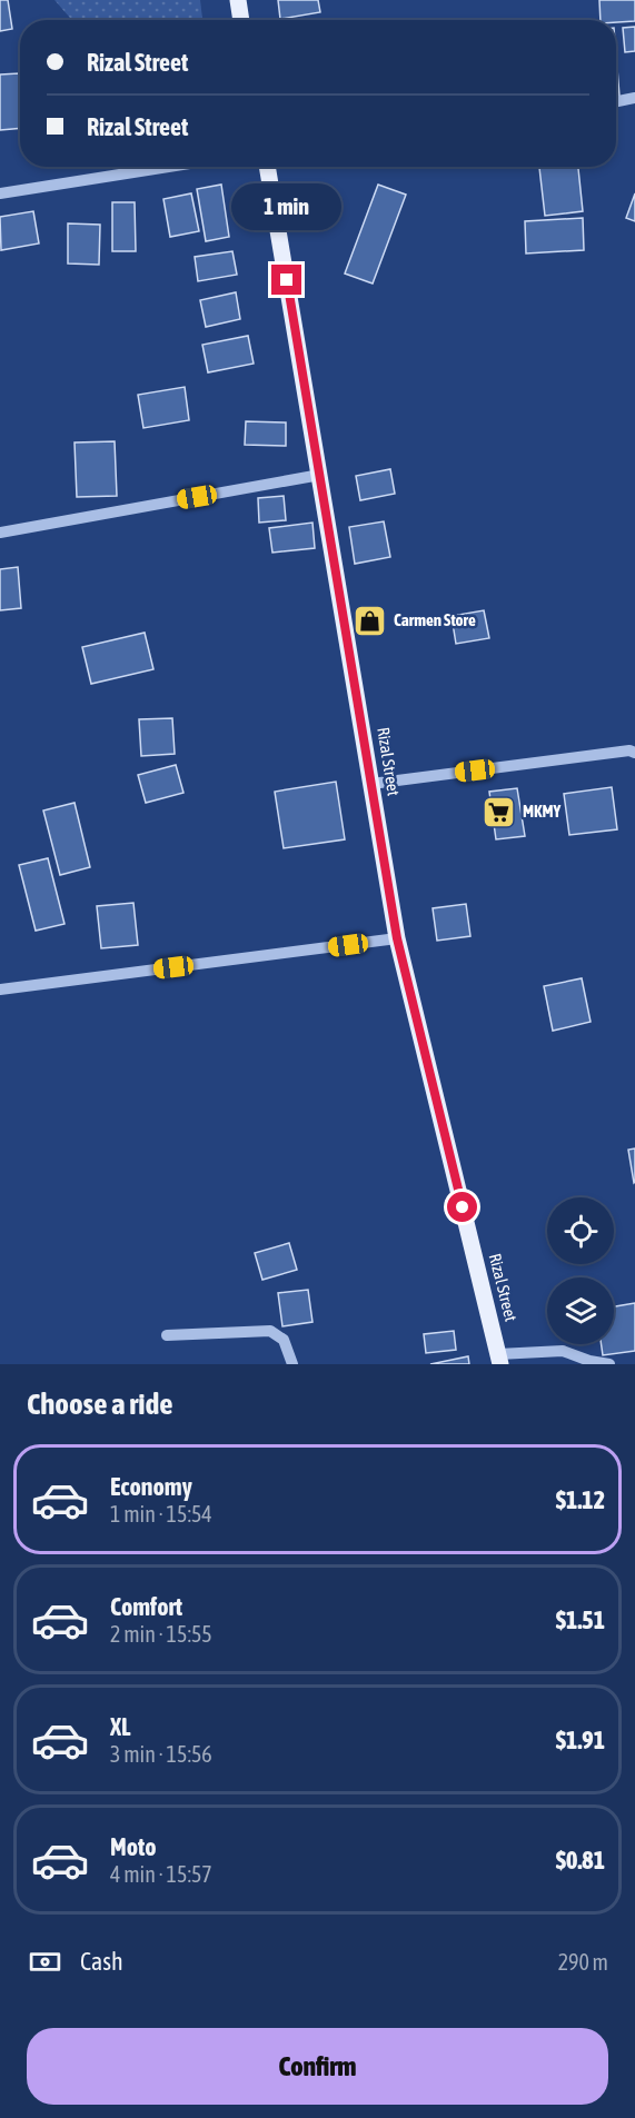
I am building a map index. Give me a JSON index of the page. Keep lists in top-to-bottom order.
{
  "streets": {
    "main road": ["Rizal Street"]
  },
  "places": {
    "shop": ["Carmen Store"],
    "supermarket": ["MKMY"]
  },
  "page": {
    "banner": ["Rizal Street", "Rizal Street"],
    "bubble": "1 min",
    "heading": "Choose a ride",
    "list": [
      {
        "name": "Economy",
        "note": "1 min · 15:54",
        "value": "$1.12"
      },
      {
        "name": "Comfort",
        "note": "2 min · 15:55",
        "value": "$1.51"
      },
      {
        "name": "XL",
        "note": "3 min · 15:56",
        "value": "$1.91"
      },
      {
        "name": "Moto",
        "note": "4 min · 15:57",
        "value": "$0.81"
      }
    ],
    "pay": ["Cash", "290 m"],
    "buttons": "Confirm"
  }
}
